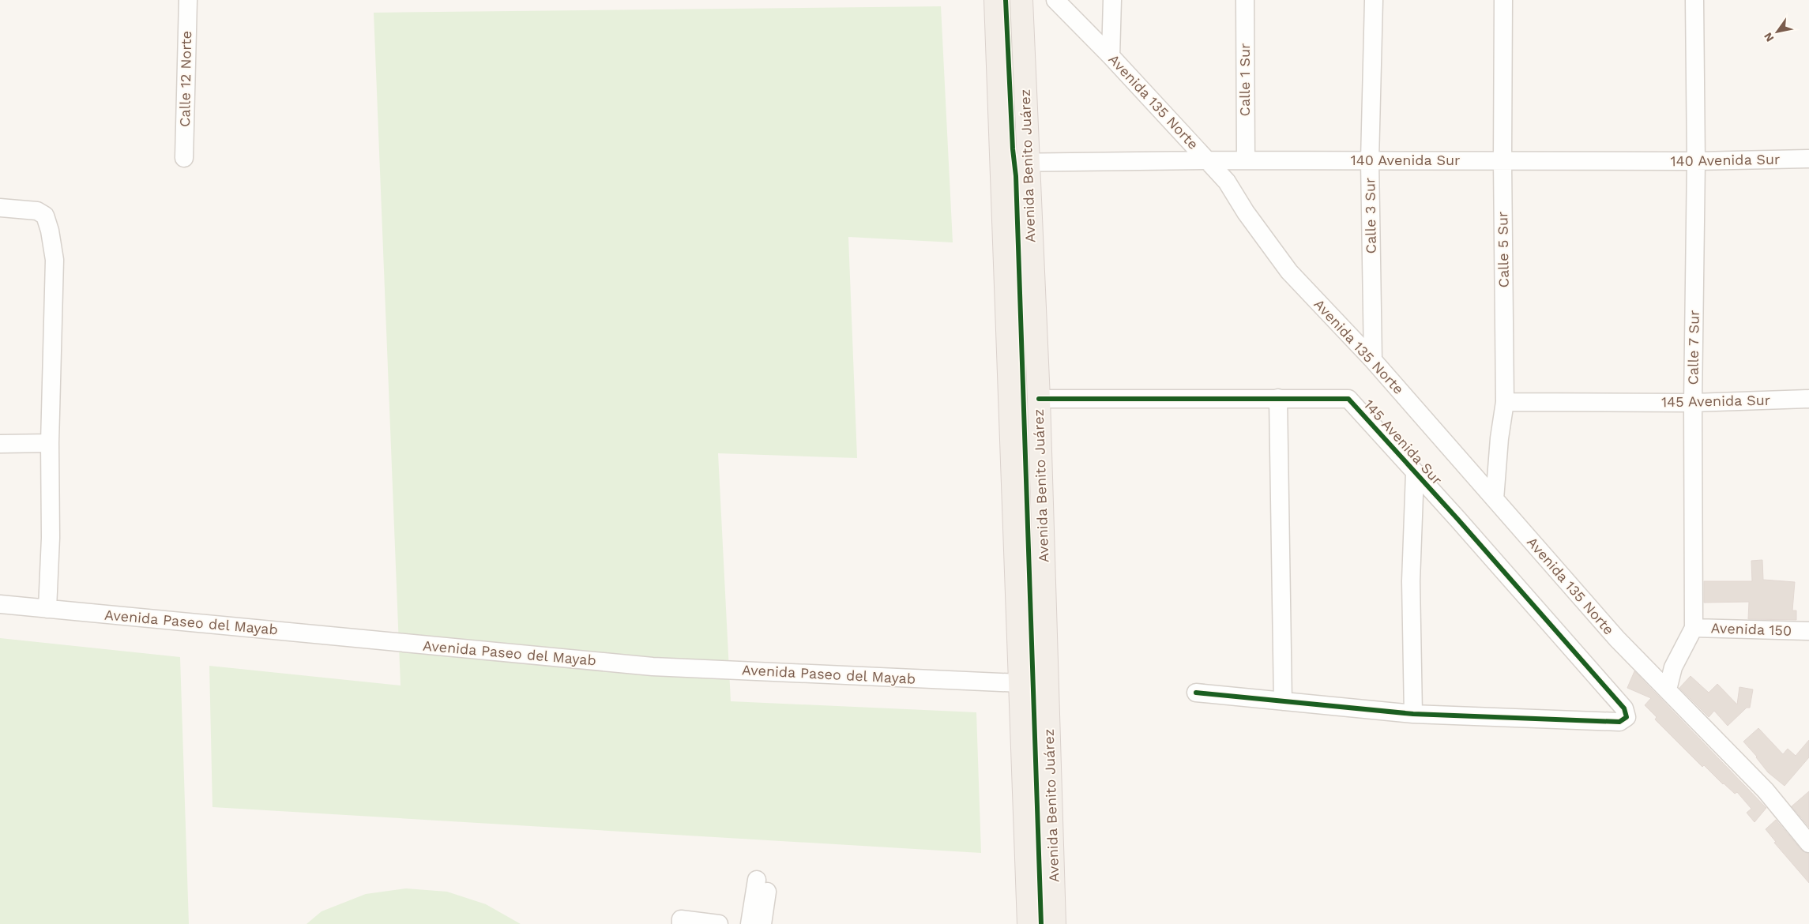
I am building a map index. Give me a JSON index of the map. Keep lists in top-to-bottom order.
{
  "streets": {
    "main road": ["Avenida Benito Juárez"],
    "street": [
      "Calle 12 Norte",
      "Calle 1 Sur",
      "Avenida 135 Norte",
      "140 Avenida Sur",
      "Calle 3 Sur",
      "Calle 5 Sur",
      "Calle 7 Sur",
      "145 Avenida Sur",
      "Avenida Paseo del Mayab",
      "Avenida 150"
    ]
  },
  "crossings": [
    ["Calle 1 Sur", "140 Avenida Sur"],
    ["Avenida 135 Norte", "140 Avenida Sur"],
    ["Avenida 135 Norte", "Calle 3 Sur"],
    ["Avenida 135 Norte", "Calle 5 Sur"],
    ["Avenida 135 Norte", "Calle 7 Sur"],
    ["140 Avenida Sur", "Avenida Benito Juárez"],
    ["140 Avenida Sur", "Calle 3 Sur"],
    ["140 Avenida Sur", "Calle 5 Sur"],
    ["140 Avenida Sur", "Calle 7 Sur"],
    ["Avenida Benito Juárez", "145 Avenida Sur"],
    ["Avenida Benito Juárez", "Avenida Paseo del Mayab"],
    ["Calle 5 Sur", "145 Avenida Sur"],
    ["Calle 7 Sur", "145 Avenida Sur"],
    ["Calle 7 Sur", "Avenida 150"]
  ],
  "north": "bottom left"
}
